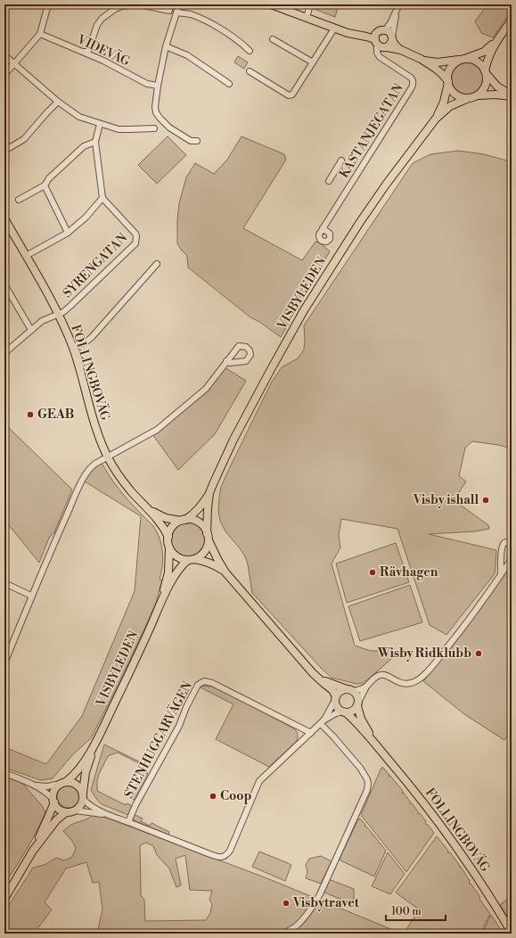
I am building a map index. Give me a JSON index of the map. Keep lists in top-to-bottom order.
{
  "streets": {
    "main road": ["VISBYLEDEN", "FOLLINGBOVÄG"],
    "street": [
      "VIDEVÄG",
      "KASTANJEGATAN",
      "SYRENGATAN",
      "STENHUGGARVÄGEN"
    ]
  },
  "crossings": [
    ["SYRENGATAN", "FOLLINGBOVÄG"],
    ["VISBYLEDEN", "FOLLINGBOVÄG"]
  ],
  "places": [
    "GEAB",
    "Visby ishall",
    "Rävhagen",
    "Wisby Ridklubb",
    "Coop",
    "Visbytravet"
  ],
  "scale_bar": "100 m"
}
